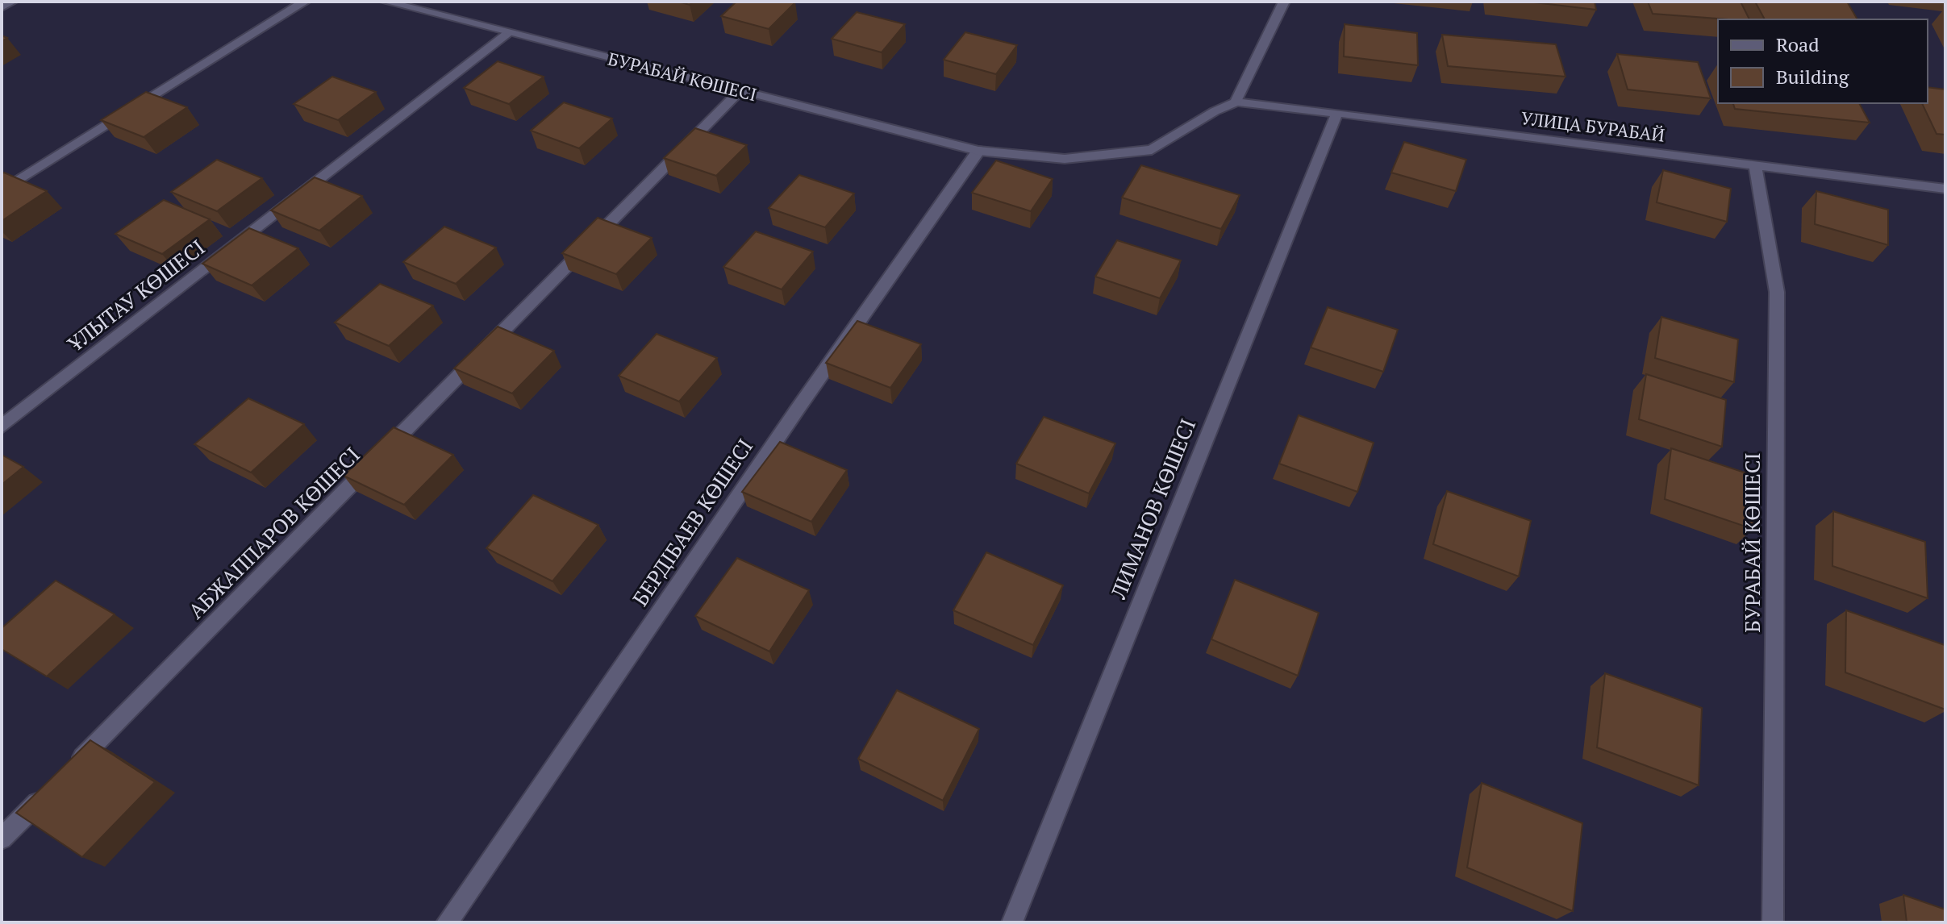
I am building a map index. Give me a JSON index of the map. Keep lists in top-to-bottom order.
{
  "streets": {
    "street": [
      "БУРАБАЙ КӨШЕСІ",
      "УЛИЦА БУРАБАЙ",
      "ҰЛЫТАУ КӨШЕСІ",
      "ЛИМАНОВ КӨШЕСІ",
      "БЕРДІБАЕВ КӨШЕСІ",
      "АБЖАППАРОВ КӨШЕСІ"
    ]
  },
  "crossings": [
    ["БУРАБАЙ КӨШЕСІ", "УЛИЦА БУРАБАЙ"],
    ["БУРАБАЙ КӨШЕСІ", "ҰЛЫТАУ КӨШЕСІ"],
    ["БУРАБАЙ КӨШЕСІ", "БЕРДІБАЕВ КӨШЕСІ"],
    ["БУРАБАЙ КӨШЕСІ", "АБЖАППАРОВ КӨШЕСІ"],
    ["УЛИЦА БУРАБАЙ", "ЛИМАНОВ КӨШЕСІ"]
  ],
  "legend": ["Road", "Building"]
}
